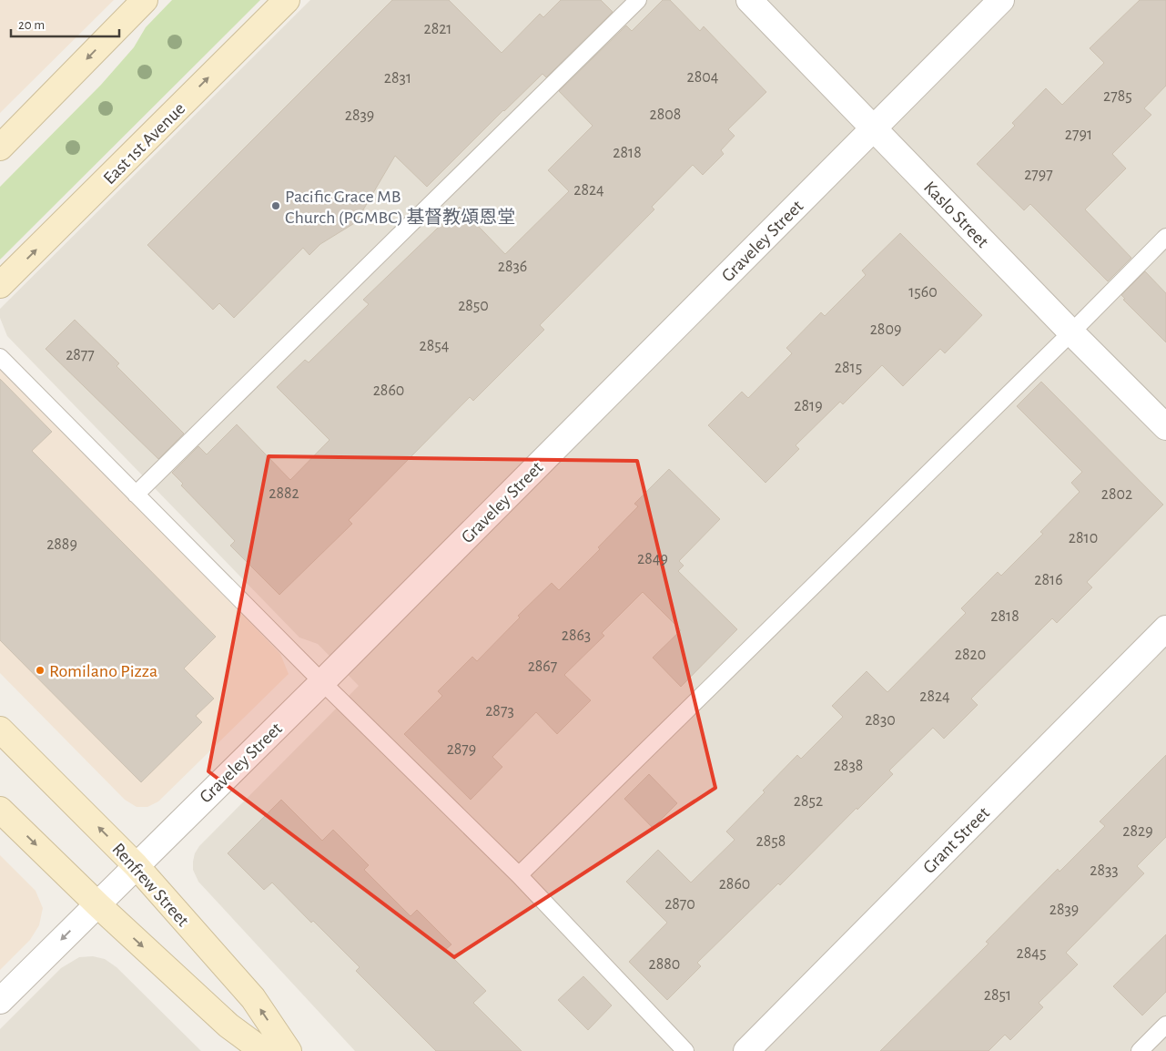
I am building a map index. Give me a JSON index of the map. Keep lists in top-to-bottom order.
{
  "streets": {
    "street": [
      "East 1st Avenue",
      "Kaslo Street",
      "Graveley Street",
      "Grant Street",
      "Renfrew Street"
    ]
  },
  "crossings": [
    ["Kaslo Street", "Graveley Street"],
    ["Graveley Street", "Renfrew Street"]
  ],
  "places": ["Pacific Grace MB Church (PGMBC) 基督教頌恩堂", "Romilano Pizza"],
  "house_numbers": [
    "2821",
    "2804",
    "2831",
    "2785",
    "2808",
    "2839",
    "2791",
    "2818",
    "2797",
    "2824",
    "2836",
    "1560",
    "2850",
    "2809",
    "2854",
    "2877",
    "2815",
    "2860",
    "2819",
    "2882",
    "2802",
    "2810",
    "2889",
    "2849",
    "2816",
    "2818",
    "2863",
    "2820",
    "2867",
    "2824",
    "2873",
    "2830",
    "2879",
    "2838",
    "2852",
    "2829",
    "2858",
    "2833",
    "2860",
    "2870",
    "2839",
    "2845",
    "2880",
    "2851"
  ],
  "scale_bar": "20 m"
}
